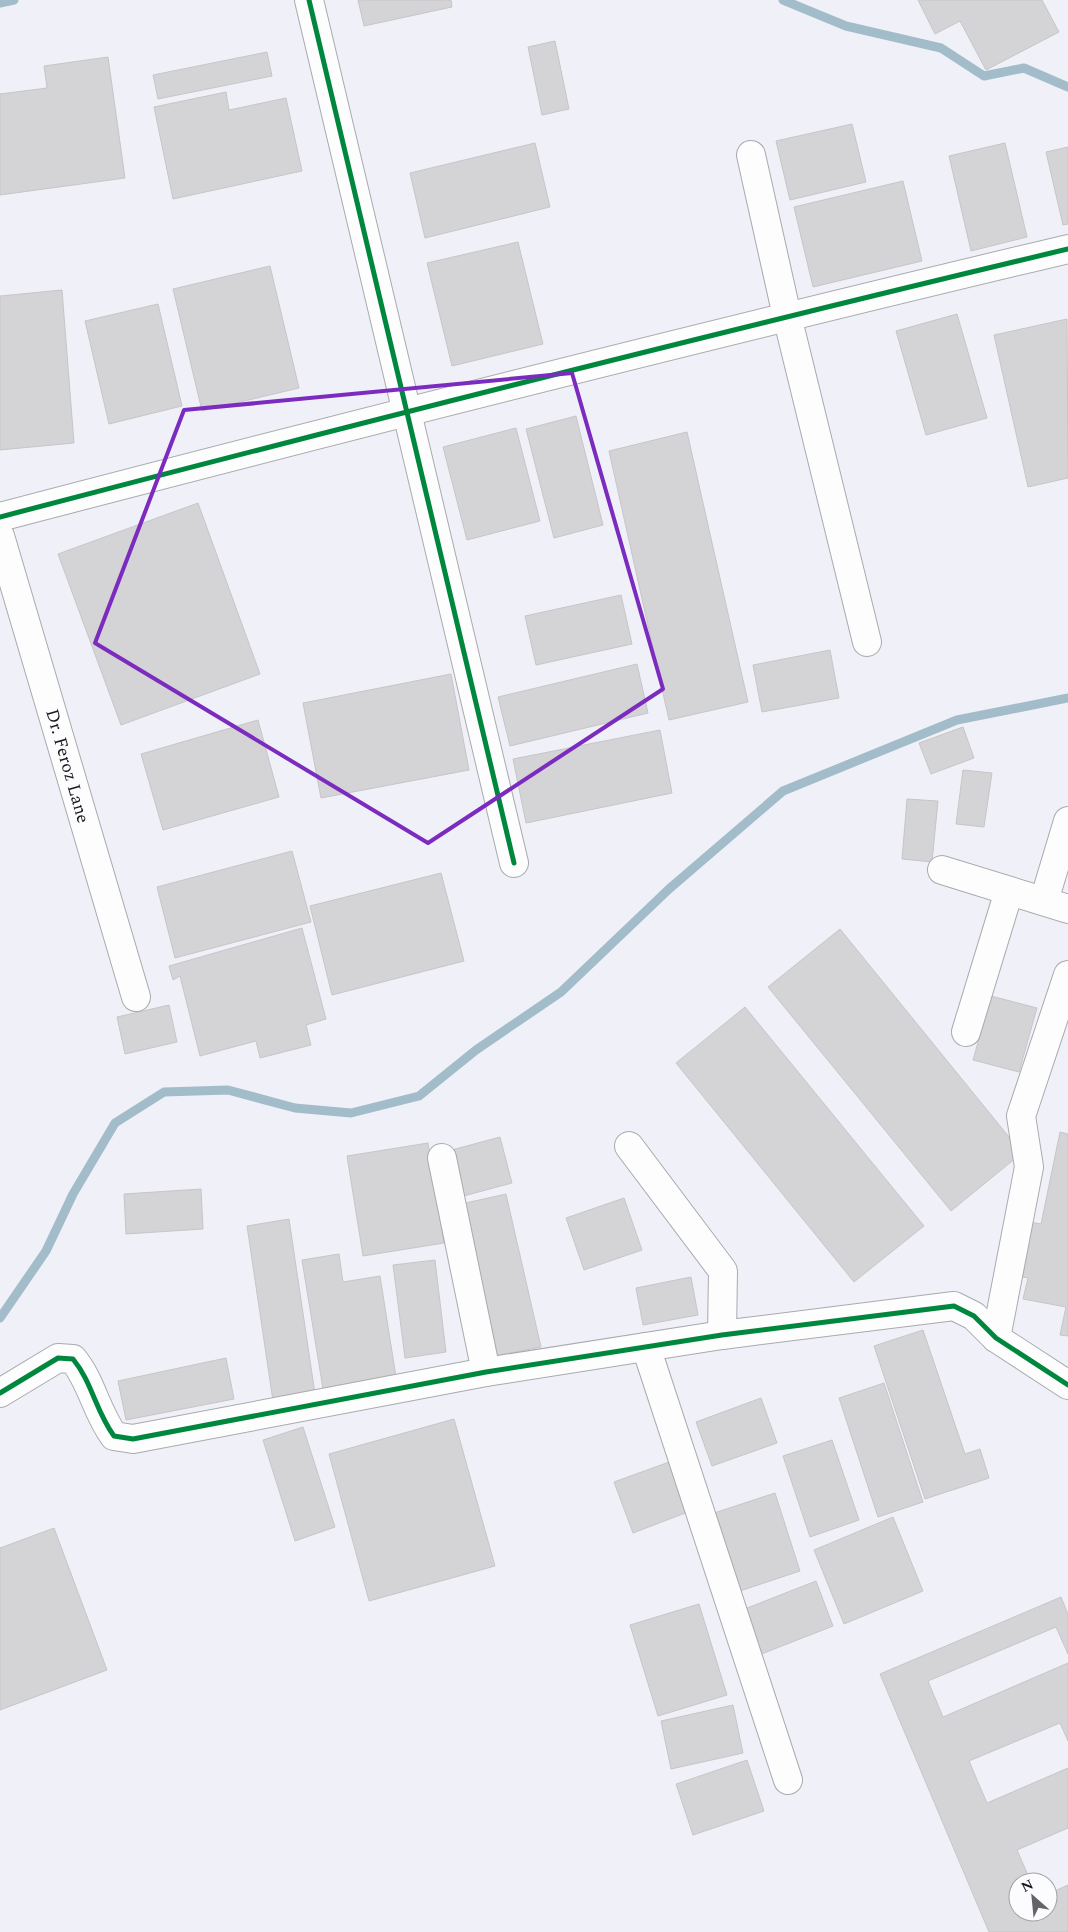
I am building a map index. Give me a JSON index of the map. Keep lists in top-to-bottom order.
{
  "streets": {
    "street": ["Dr. Feroz Lane"]
  },
  "north": "top left"
}
